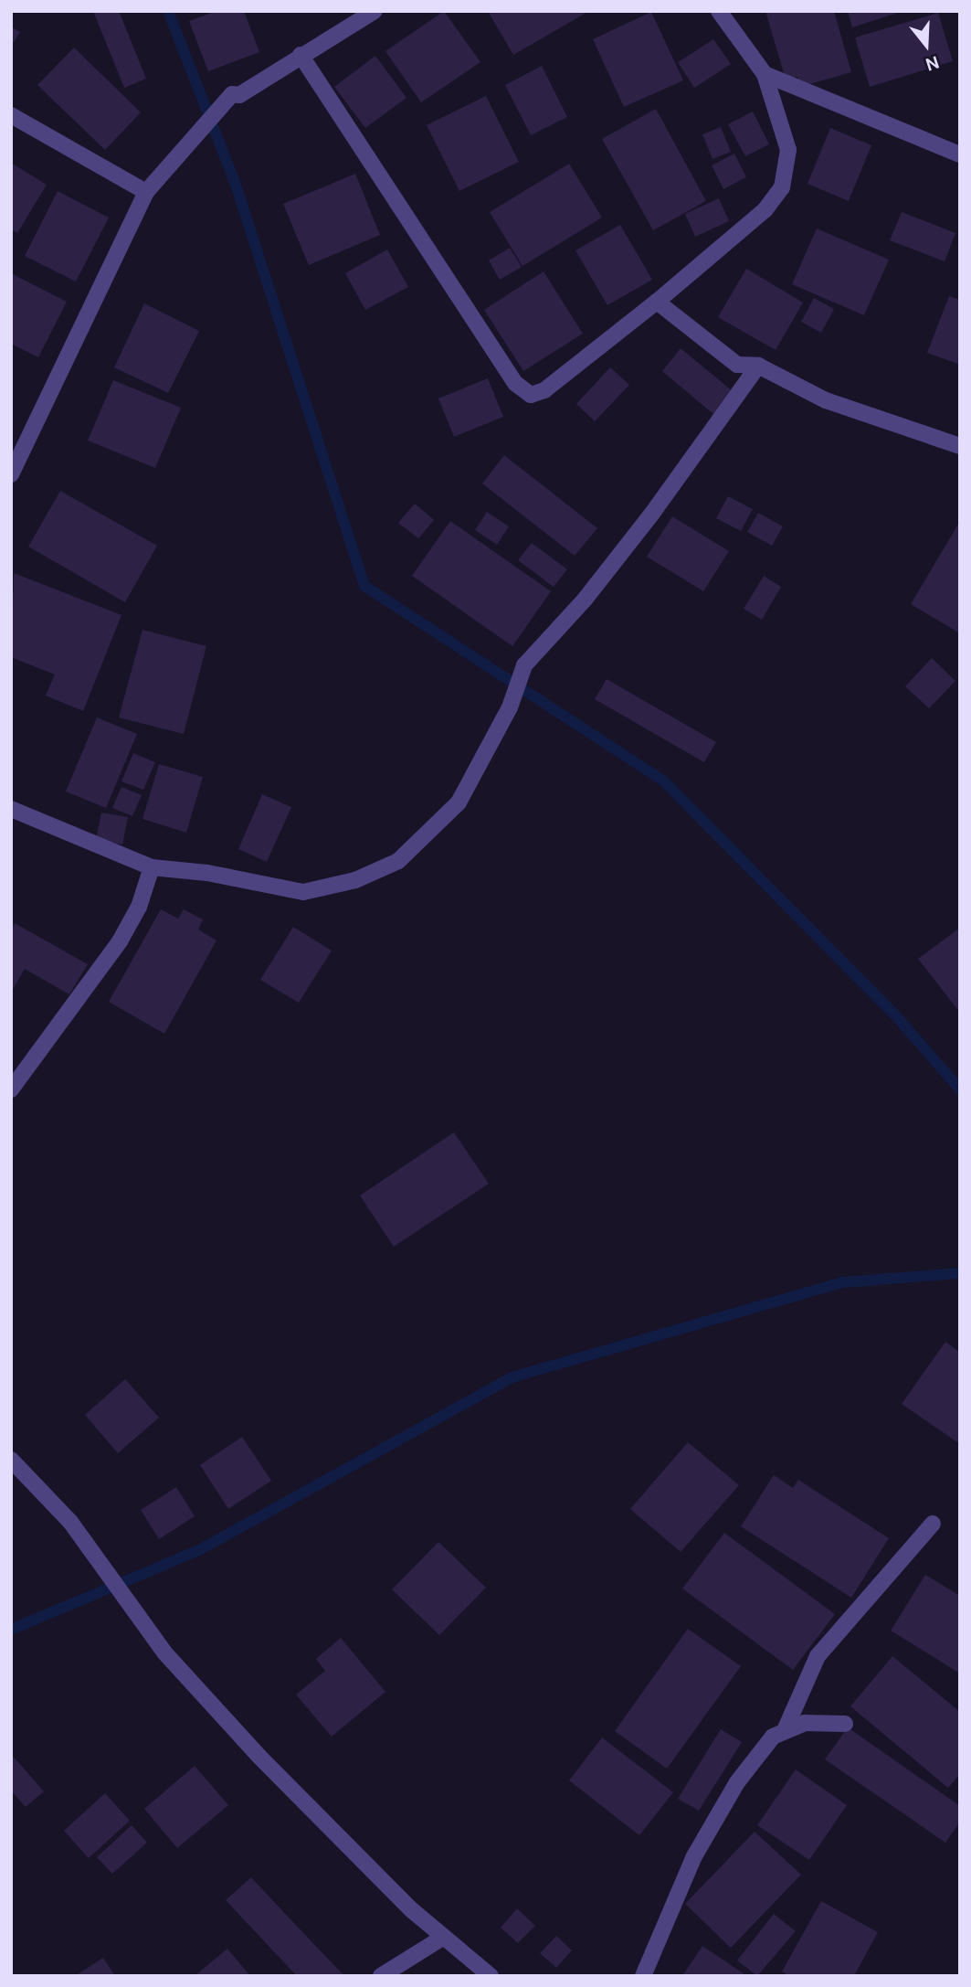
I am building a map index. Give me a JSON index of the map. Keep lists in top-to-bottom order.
{
  "north": "bottom"
}
